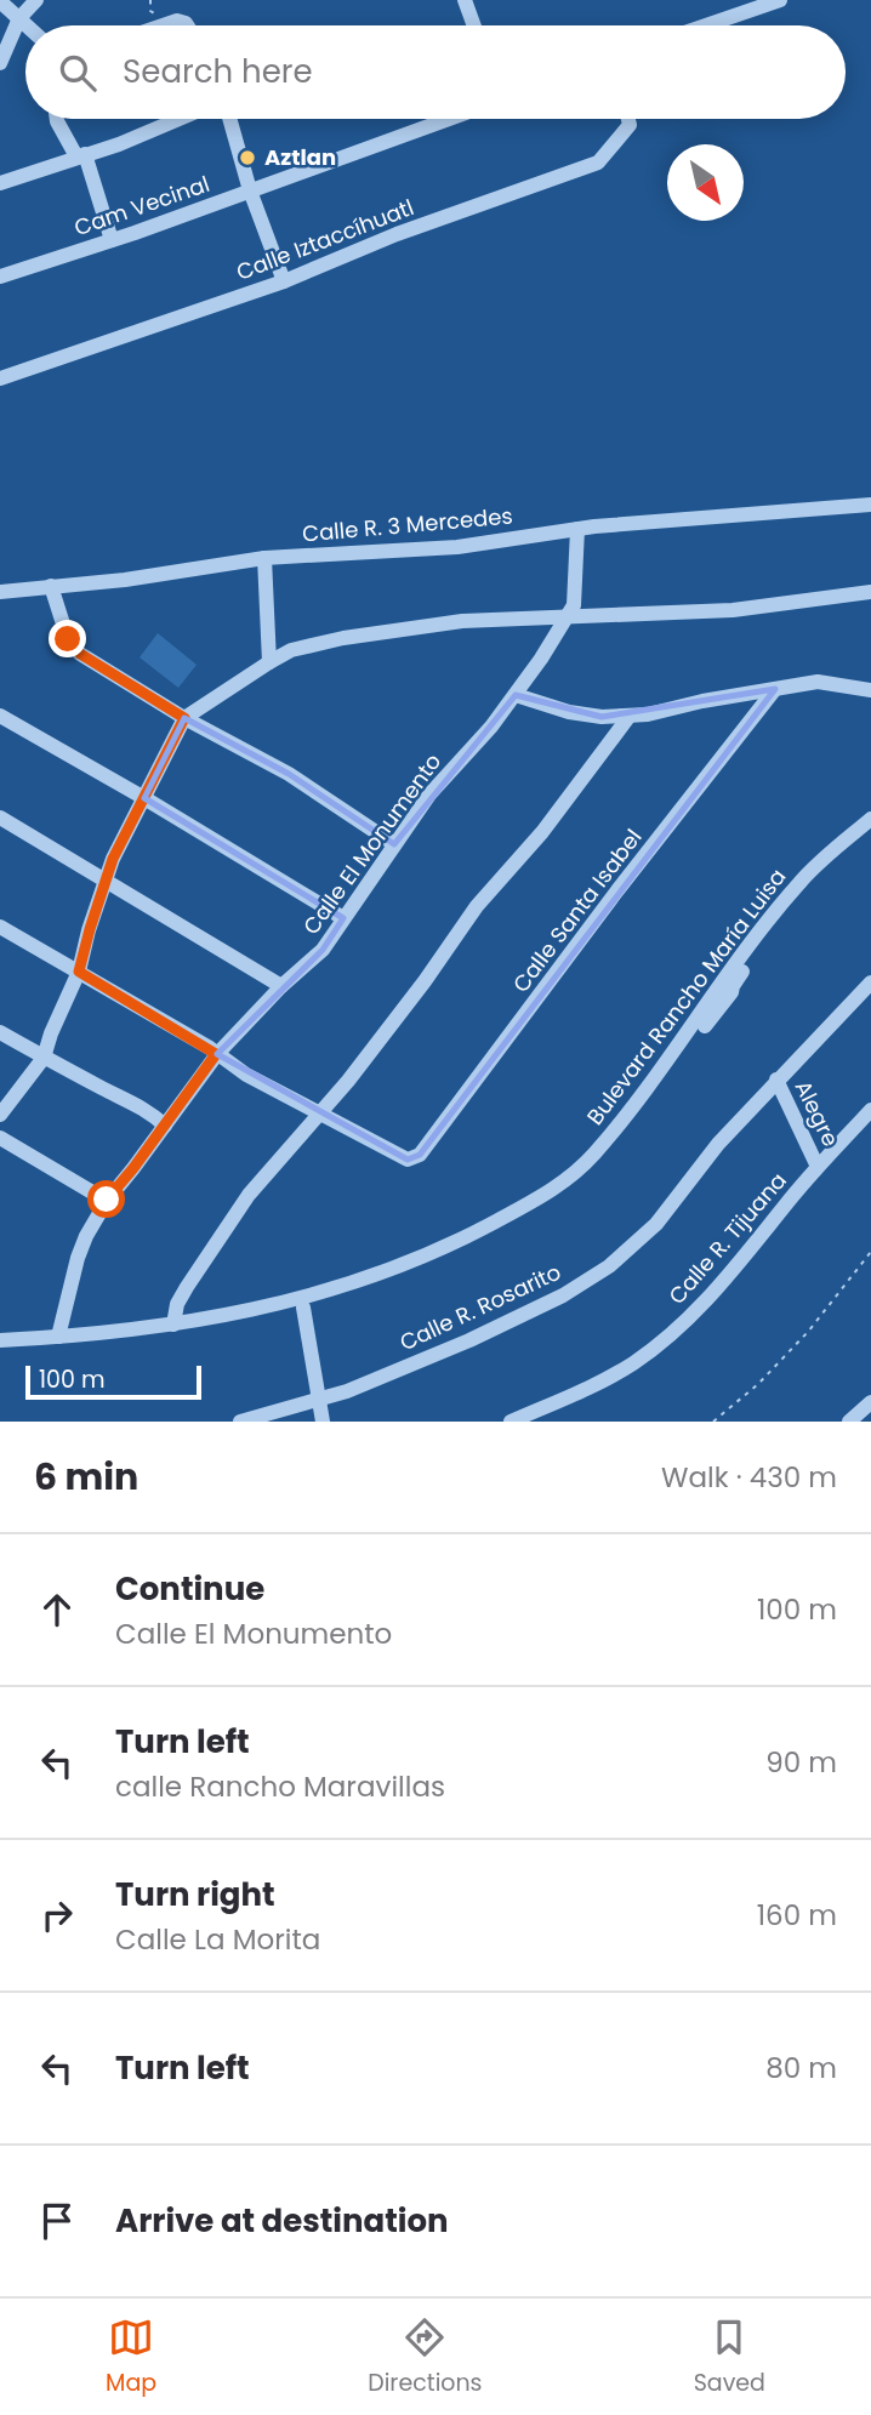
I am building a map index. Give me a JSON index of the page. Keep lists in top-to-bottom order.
{
  "streets": {
    "street": [
      "Cam Vecinal",
      "Calle Iztaccíhuatl",
      "Calle R. 3 Mercedes",
      "Calle El Monumento",
      "Calle Santa Isabel",
      "Bulevard Rancho María Luisa",
      "Alegre",
      "Calle R. Tijuana",
      "Calle R. Rosarito"
    ]
  },
  "crossings": [
    ["Calle R. 3 Mercedes", "Calle El Monumento"],
    ["Calle El Monumento", "Bulevard Rancho María Luisa"],
    ["Alegre", "Calle R. Tijuana"],
    ["Alegre", "Calle R. Rosarito"]
  ],
  "places": ["Aztlan"],
  "scale_bar": "100 m",
  "north": "bottom right",
  "page": {
    "search": "Search here",
    "scale": "100 m",
    "heading": ["6 min", "Walk · 430 m"],
    "list": [
      ["Continue", "Calle El Monumento", "100 m"],
      ["Turn left", "calle Rancho Maravillas", "90 m"],
      ["Turn right", "Calle La Morita", "160 m"],
      ["Turn left", "80 m"],
      "Arrive at destination"
    ],
    "nav": ["Map", "Directions", "Saved"]
  }
}
